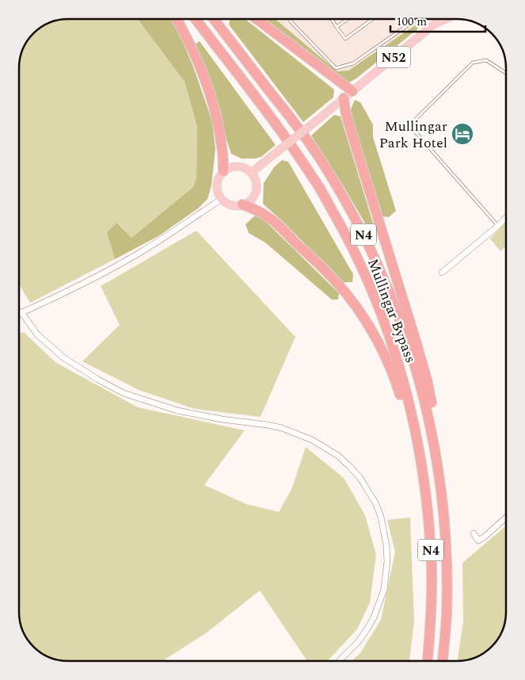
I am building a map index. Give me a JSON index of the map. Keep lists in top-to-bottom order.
{
  "streets": {
    "highway": ["N4", "Mullingar Bypass"],
    "main road": ["N52"]
  },
  "crossings": [
    ["N52", "N4"],
    ["N4", "Mullingar Bypass"]
  ],
  "places": {
    "hotel": ["Mullingar Park Hotel"]
  },
  "scale_bar": "100 m"
}
